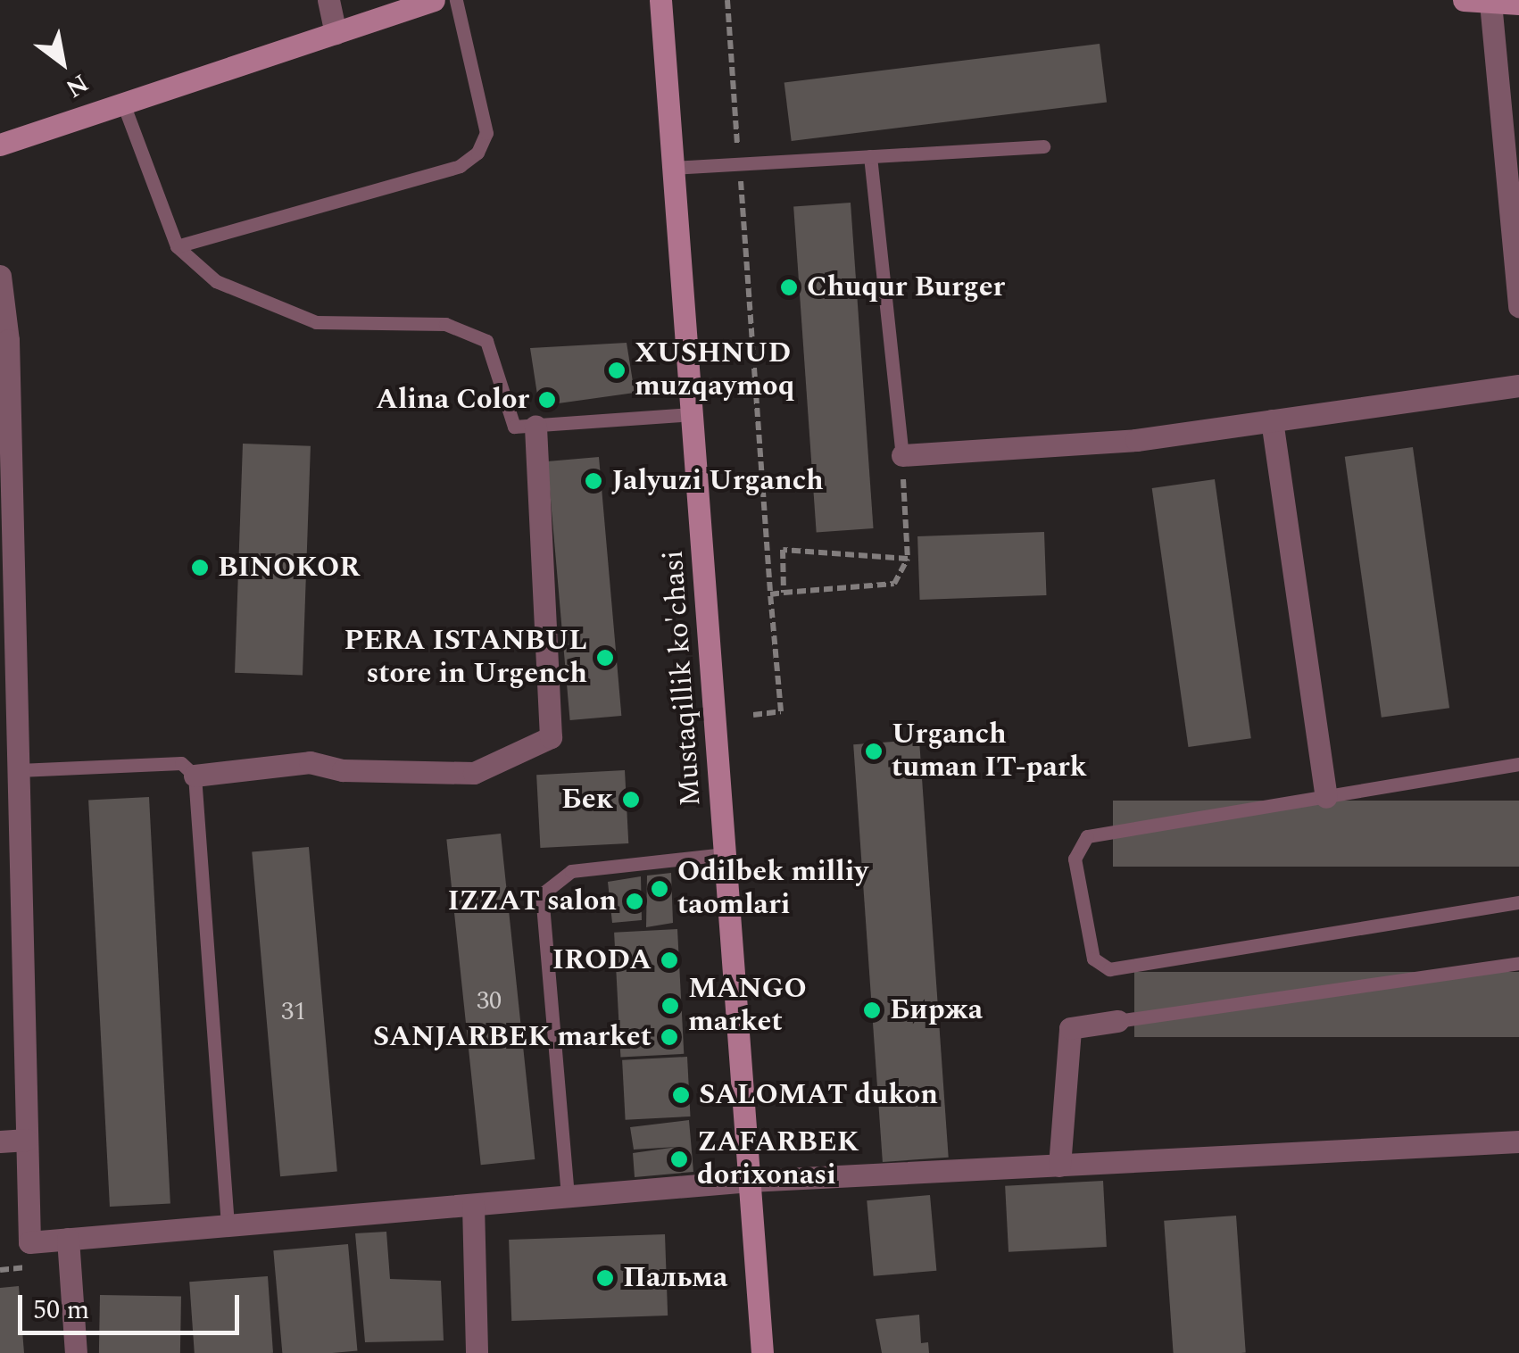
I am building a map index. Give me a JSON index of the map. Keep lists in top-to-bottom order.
{
  "streets": {
    "main road": ["Mustaqillik ko'chasi"]
  },
  "places": [
    "Chuqur Burger",
    "XUSHNUD muzqaymoq",
    "Alina Color",
    "Jalyuzi Urganch",
    "BINOKOR",
    "PERA ISTANBUL store in Urgench",
    "Urganch tuman IT-park",
    "Бек",
    "Odilbek milliy taomlari",
    "IZZAT salon",
    "IRODA",
    "MANGO market",
    "Биржа",
    "SANJARBEK market",
    "SALOMAT dukon",
    "ZAFARBEK dorixonasi",
    "Пальма"
  ],
  "house_numbers": ["30", "31"],
  "scale_bar": "50 m",
  "north": "bottom right"
}
